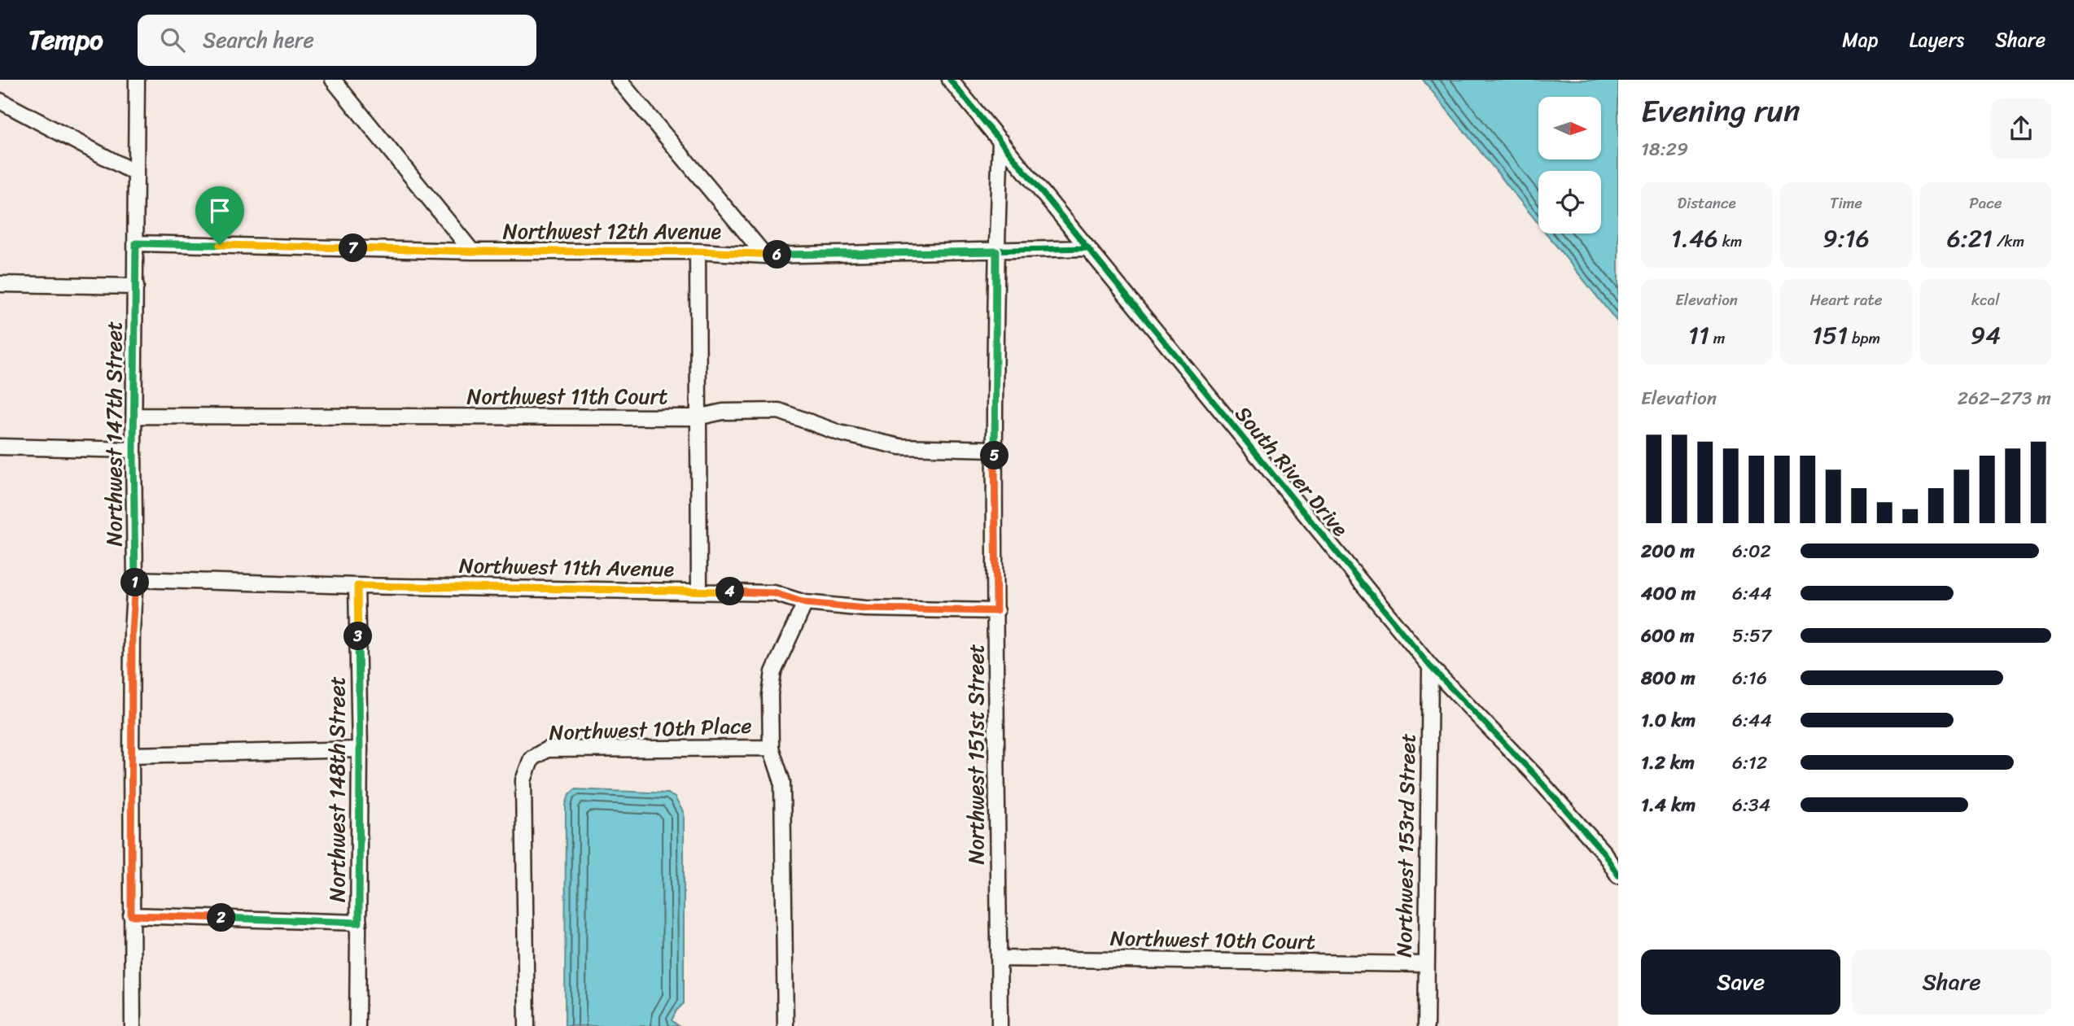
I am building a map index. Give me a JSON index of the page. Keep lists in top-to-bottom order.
{
  "streets": {
    "street": [
      "Northwest 12th Avenue",
      "Northwest 11th Court",
      "Northwest 147th Street",
      "South River Drive",
      "Northwest 11th Avenue",
      "Northwest 10th Place",
      "Northwest 151st Street",
      "Northwest 148th Street",
      "Northwest 153rd Street",
      "Northwest 10th Court"
    ]
  },
  "crossings": [
    ["Northwest 12th Avenue", "Northwest 147th Street"],
    ["Northwest 12th Avenue", "South River Drive"],
    ["Northwest 12th Avenue", "Northwest 151st Street"],
    ["Northwest 11th Court", "Northwest 147th Street"],
    ["Northwest 11th Court", "Northwest 151st Street"],
    ["Northwest 147th Street", "Northwest 11th Avenue"],
    ["South River Drive", "Northwest 151st Street"],
    ["South River Drive", "Northwest 153rd Street"],
    ["Northwest 11th Avenue", "Northwest 151st Street"],
    ["Northwest 11th Avenue", "Northwest 148th Street"],
    ["Northwest 151st Street", "Northwest 10th Court"],
    ["Northwest 153rd Street", "Northwest 10th Court"]
  ],
  "north": "right",
  "page": {
    "header": "Tempo",
    "search": "Search here",
    "nav": ["Map", "Layers", "Share"],
    "heading": ["Evening run", "18:29"],
    "stats": [
      ["Distance", "1.46 km"],
      ["Time", "9:16"],
      ["Pace", "6:21 /km"],
      ["Elevation", "11 m"],
      ["Heart rate", "151 bpm"],
      ["kcal", "94"]
    ],
    "pins": [
      "7",
      "6",
      "5",
      "1",
      "4",
      "3",
      "2"
    ],
    "chart": ["Elevation", "262–273 m"],
    "list": [
      {
        "name": "200 m",
        "note": "6:02"
      },
      {
        "name": "400 m",
        "note": "6:44"
      },
      {
        "name": "600 m",
        "note": "5:57"
      },
      {
        "name": "800 m",
        "note": "6:16"
      },
      {
        "name": "1.0 km",
        "note": "6:44"
      },
      {
        "name": "1.2 km",
        "note": "6:12"
      },
      {
        "name": "1.4 km",
        "note": "6:34"
      }
    ],
    "buttons": ["Save", "Share"]
  }
}
